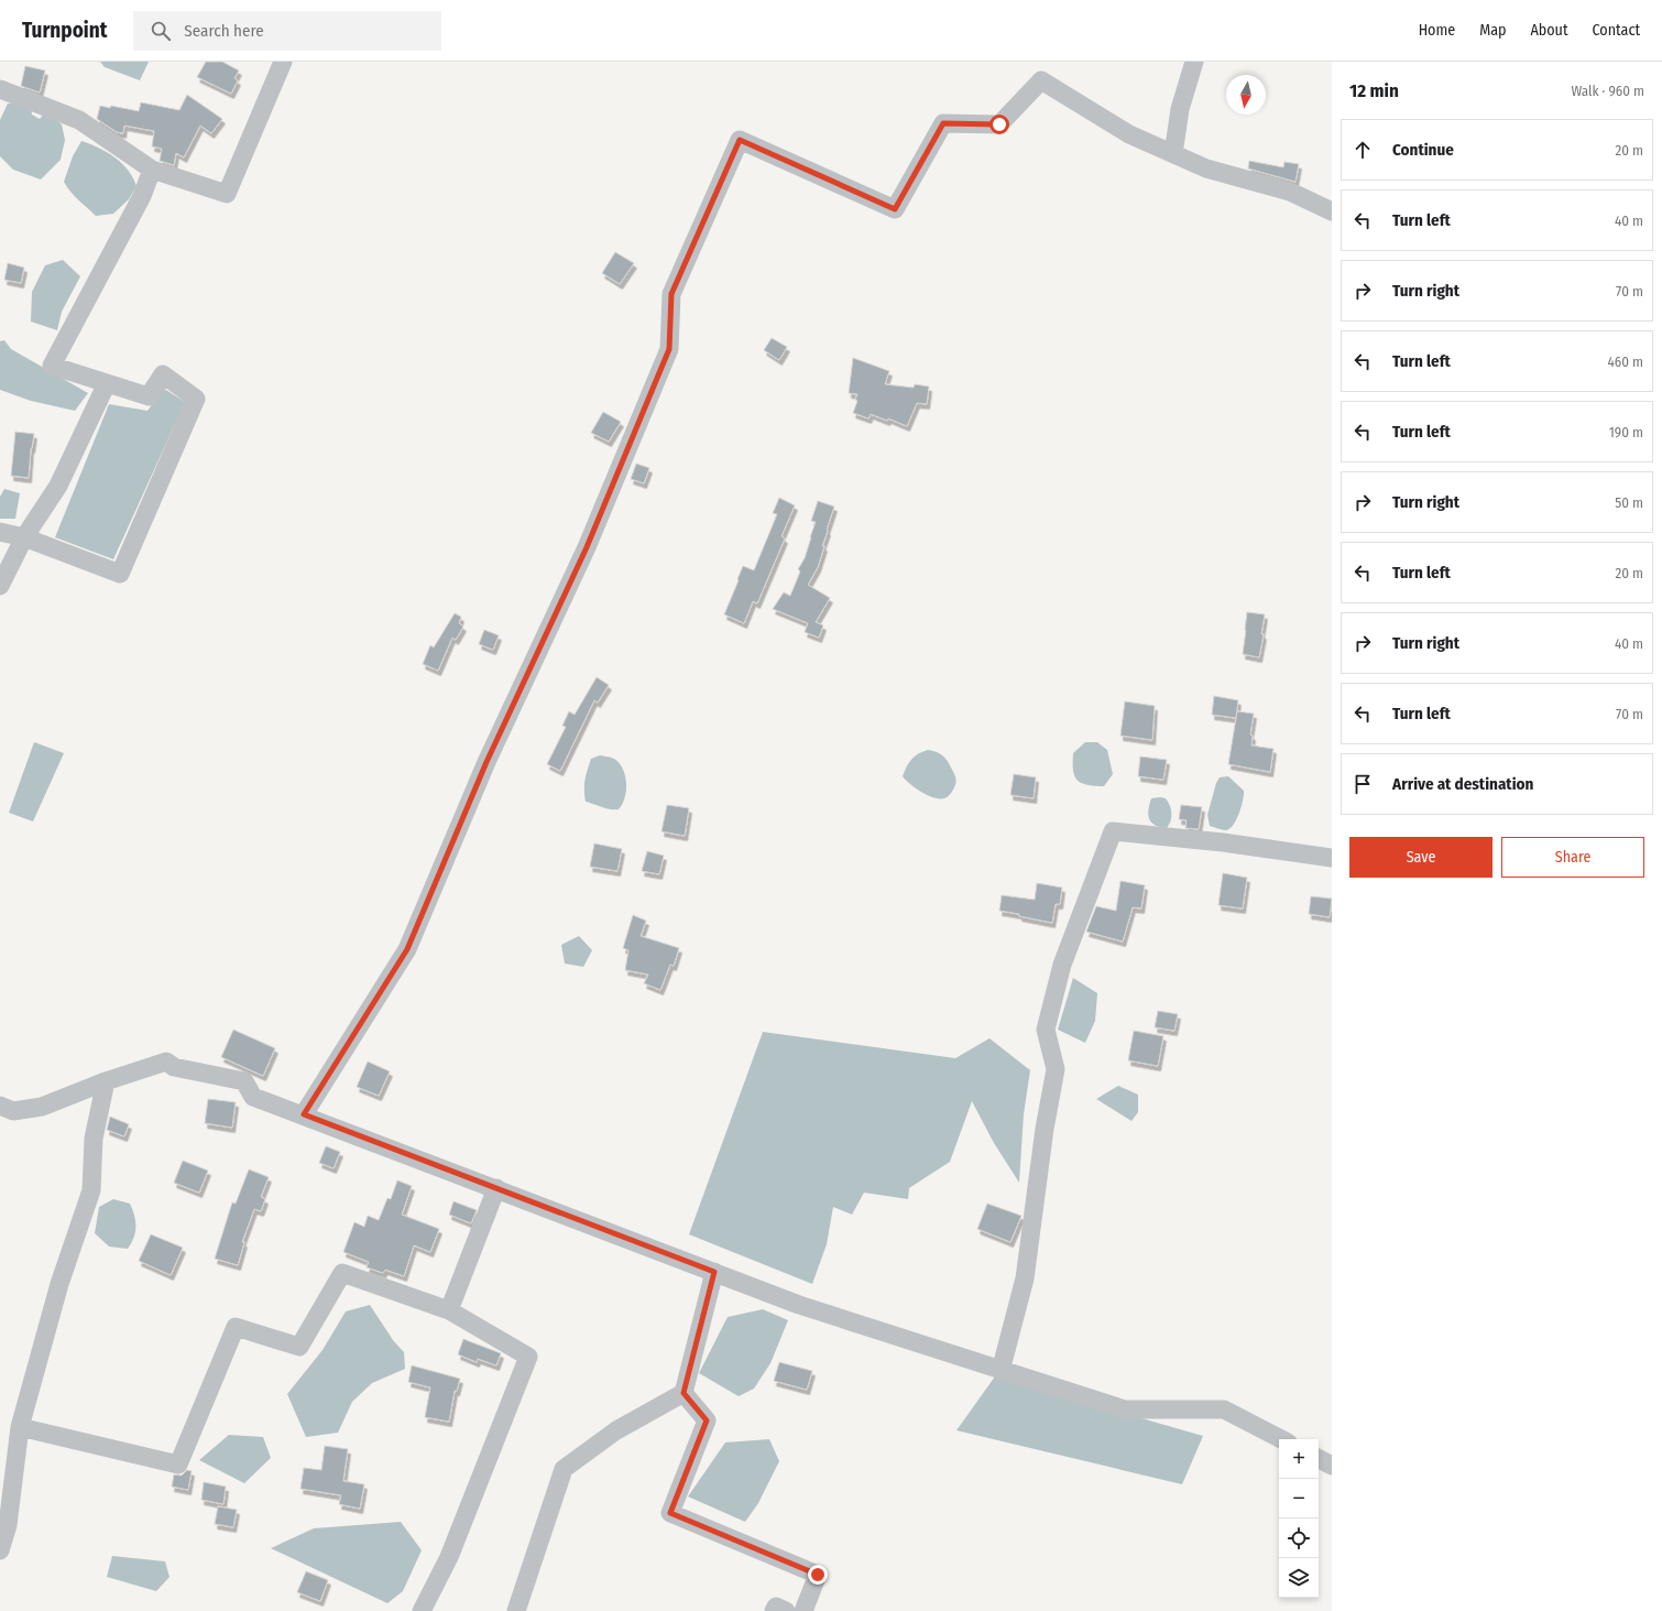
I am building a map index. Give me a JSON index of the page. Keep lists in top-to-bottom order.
{
  "north": "bottom",
  "page": {
    "header": "Turnpoint",
    "search": "Search here",
    "nav": [
      "Home",
      "Map",
      "About",
      "Contact"
    ],
    "heading": ["12 min", "Walk · 960 m"],
    "list": [
      ["Continue", "20 m"],
      ["Turn left", "40 m"],
      ["Turn right", "70 m"],
      ["Turn left", "460 m"],
      ["Turn left", "190 m"],
      ["Turn right", "50 m"],
      ["Turn left", "20 m"],
      ["Turn right", "40 m"],
      ["Turn left", "70 m"],
      "Arrive at destination"
    ],
    "buttons": ["Save", "Share"],
    "map_buttons": ["+", "−"]
  }
}
